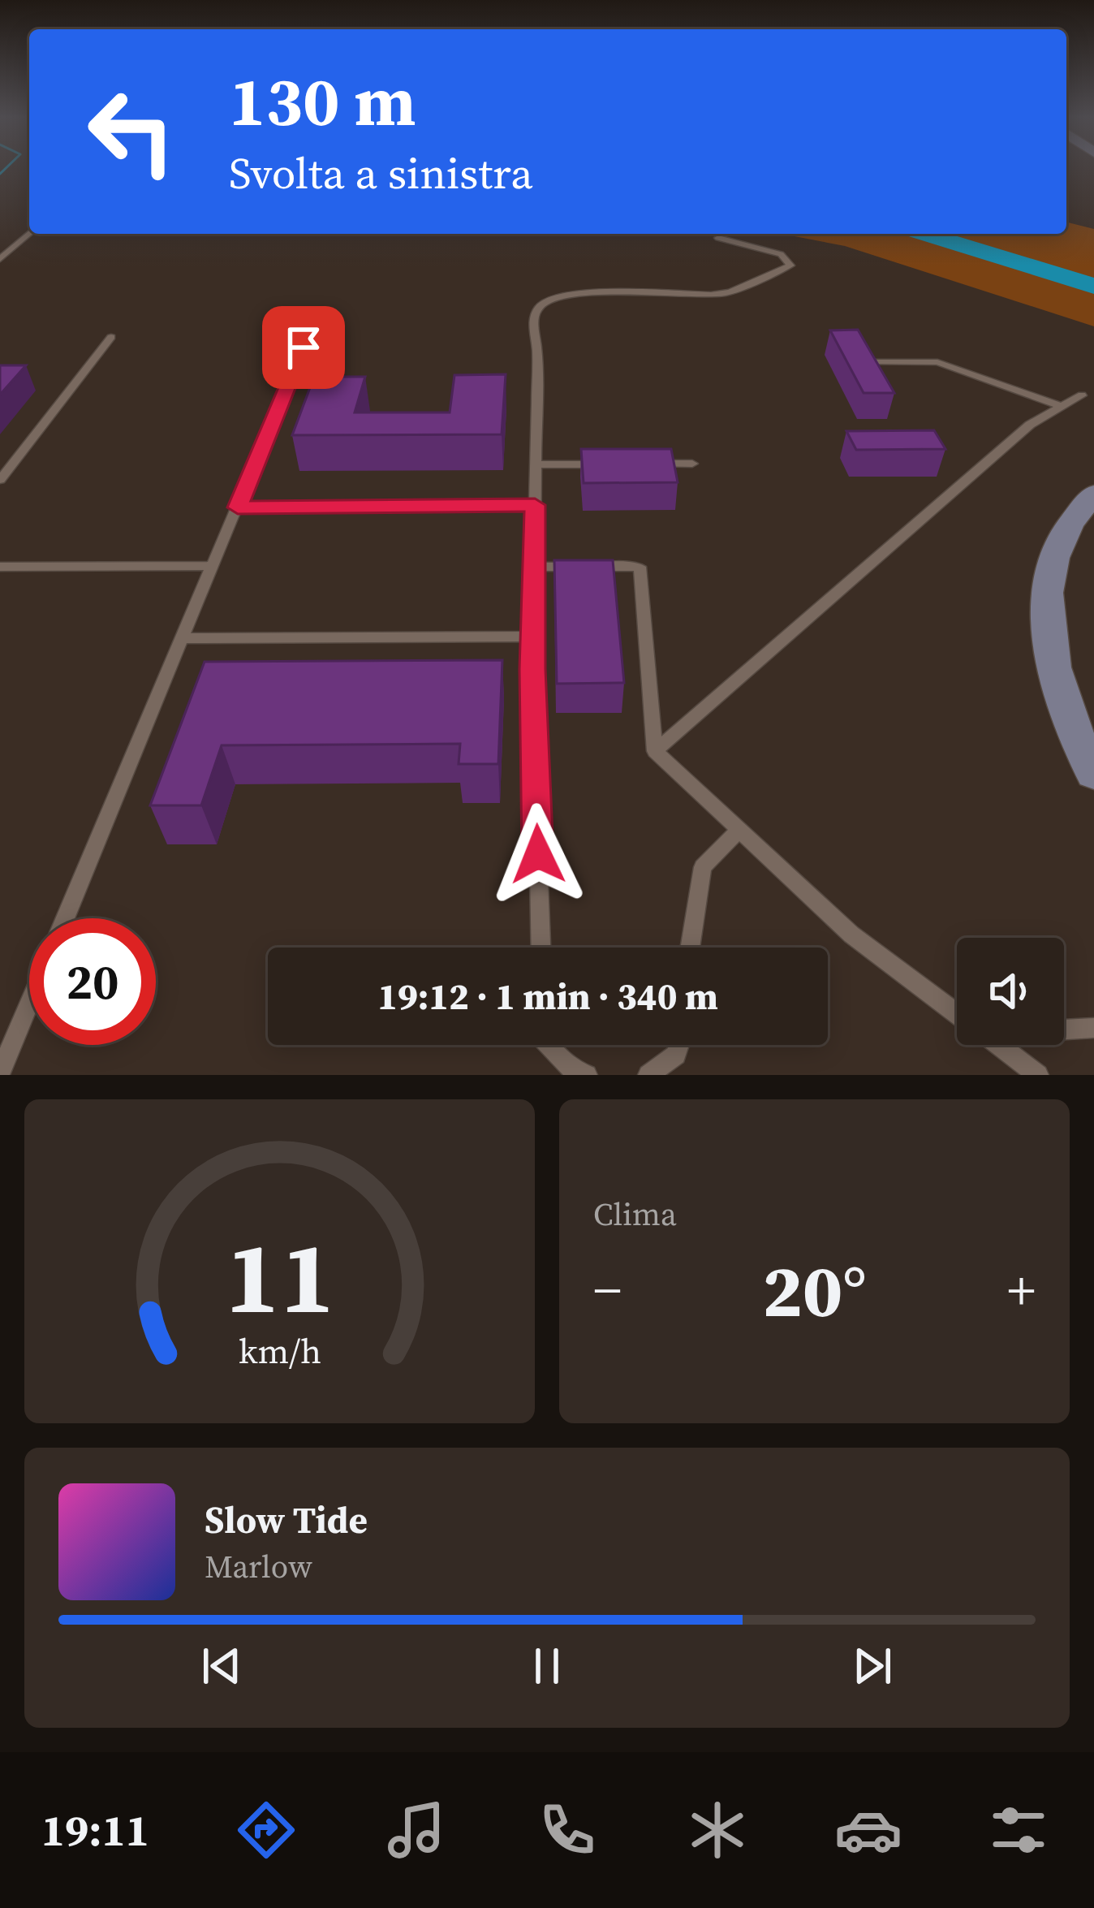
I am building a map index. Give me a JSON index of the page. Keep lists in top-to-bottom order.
{
  "page": {
    "turn": ["130 m", "Svolta a sinistra"],
    "limit": "20",
    "trip": "19:12 · 1 min · 340 m",
    "tile": "Clima",
    "heat": ["−", "20°", "+"],
    "song": ["Slow Tide", "Marlow"],
    "tabs": "19:11",
    "gauge": ["11", "km/h"]
  }
}
